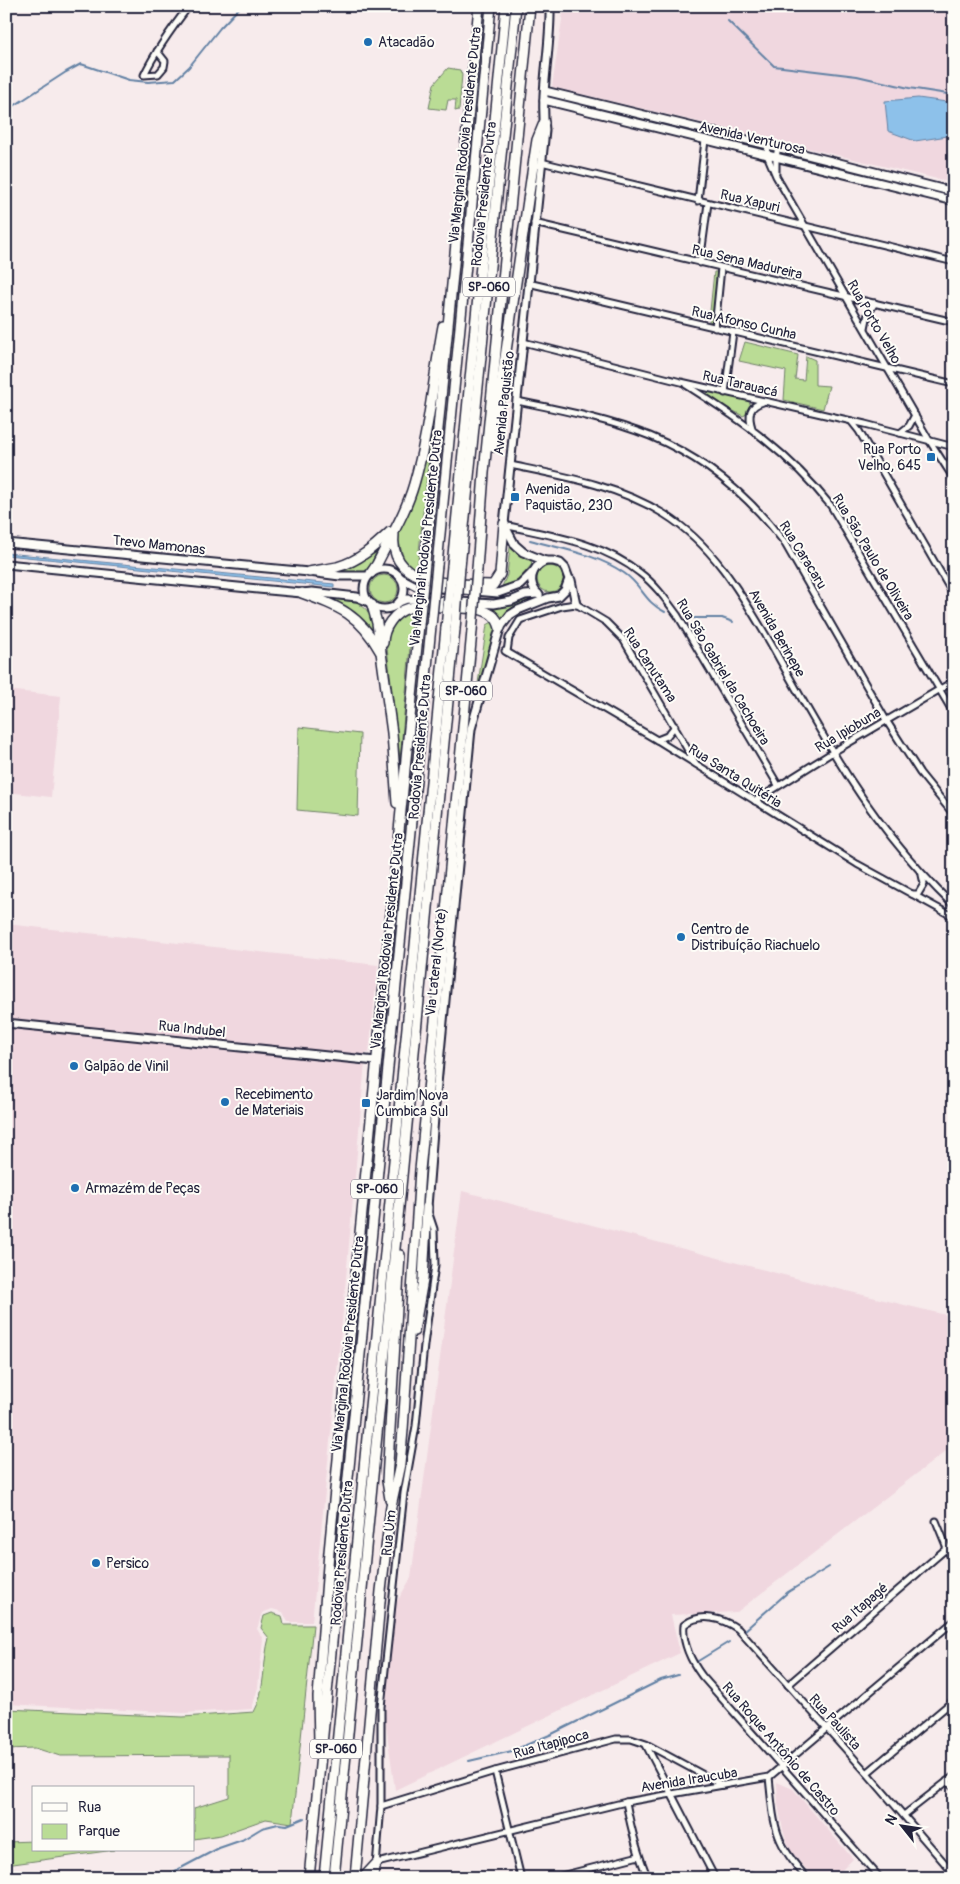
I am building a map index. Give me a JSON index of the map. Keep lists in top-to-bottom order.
{
  "streets": {
    "highway": ["Via Marginal Rodovia Presidente Dutra", "Rodovia Presidente Dutra", "SP-060"],
    "main road": [
      "Avenida Venturosa",
      "Avenida Paquistão",
      "Trevo Mamonas",
      "Via Lateral (Norte)",
      "Rua Indubel"
    ],
    "street": [
      "Rua Xapuri",
      "Rua Sena Madureira",
      "Rua Porto Velho",
      "Rua Afonso Cunha",
      "Rua Tarauacá",
      "Rua Caracaru",
      "Rua São Paulo de Oliveira",
      "Avenida Berinepe",
      "Rua Canutama",
      "Rua São Gabriel da Cachoeira",
      "Rua Ipiobuna",
      "Rua Santa Quitéria",
      "Rua Um",
      "Rua Itapagé",
      "Rua Paulista",
      "Rua Itapipoca",
      "Rua Roque Antônio de Castro",
      "Avenida Iraucuba"
    ]
  },
  "crossings": [
    ["Avenida Venturosa", "Rua Porto Velho"],
    ["Avenida Venturosa", "Avenida Paquistão"],
    ["Rua Xapuri", "Rua Porto Velho"],
    ["Rua Xapuri", "Avenida Paquistão"],
    ["Rua Sena Madureira", "Rua Porto Velho"],
    ["Rua Sena Madureira", "Avenida Paquistão"],
    ["Rua Porto Velho", "Rua Afonso Cunha"],
    ["Rua Porto Velho", "Rua Tarauacá"],
    ["Rua Afonso Cunha", "Avenida Paquistão"],
    ["Rua Tarauacá", "Avenida Paquistão"],
    ["Rua Tarauacá", "Rua São Paulo de Oliveira"],
    ["Avenida Paquistão", "Rua Caracaru"],
    ["Avenida Paquistão", "Avenida Berinepe"],
    ["Avenida Paquistão", "Rua São Gabriel da Cachoeira"],
    ["Rua Caracaru", "Rua Ipiobuna"],
    ["Rua São Paulo de Oliveira", "Rua Ipiobuna"],
    ["Avenida Berinepe", "Rua Ipiobuna"],
    ["Rua Canutama", "Rua Santa Quitéria"],
    ["Rua São Gabriel da Cachoeira", "Rua Ipiobuna"],
    ["Rua Ipiobuna", "Rua Santa Quitéria"],
    ["Via Lateral (Norte)", "Rua Um"],
    ["Rua Um", "Rua Itapipoca"],
    ["Rua Um", "Avenida Iraucuba"],
    ["Rua Itapagé", "Rua Paulista"],
    ["Rua Paulista", "Rua Roque Antônio de Castro"],
    ["Rua Paulista", "Avenida Iraucuba"],
    ["Rua Itapipoca", "Avenida Iraucuba"],
    ["Rua Roque Antônio de Castro", "Avenida Iraucuba"]
  ],
  "places": {
    "other": [
      "Atacadão",
      "Centro de Distribuíção Riachuelo",
      "Galpão de Vinil",
      "Recebimento de Materiais",
      "Armazém de Peças",
      "Persico"
    ],
    "transit": ["Rua Porto Velho, 645", "Avenida Paquistão, 230", "Jardim Nova Cumbica Sul"]
  },
  "legend": ["Rua", "Parque"],
  "north": "top left"
}
